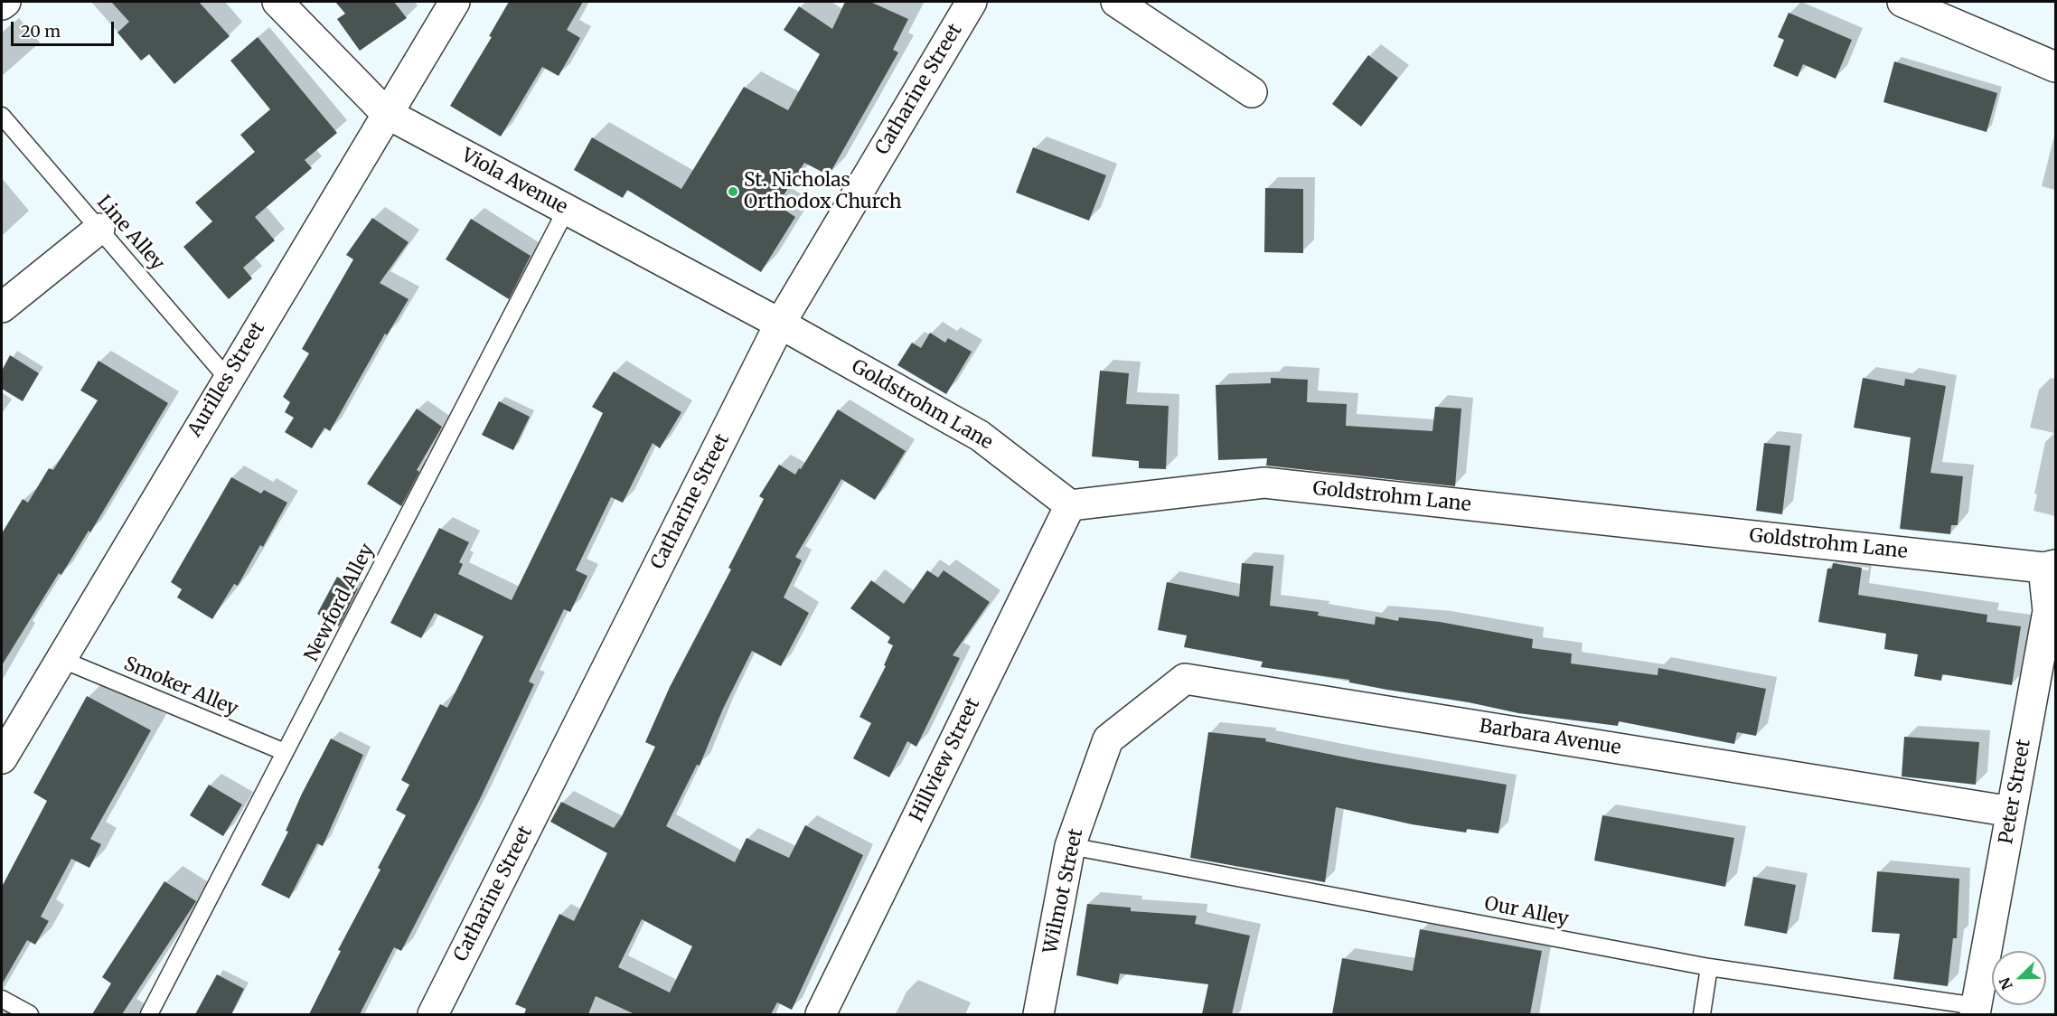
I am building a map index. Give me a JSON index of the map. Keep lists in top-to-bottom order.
{
  "streets": {
    "street": [
      "Catharine Street",
      "Viola Avenue",
      "Aurilles Street",
      "Goldstrohm Lane",
      "Barbara Avenue",
      "Hillview Street",
      "Peter Street",
      "Wilmot Street"
    ],
    "lane": [
      "Line Alley",
      "Newford Alley",
      "Smoker Alley",
      "Our Alley"
    ]
  },
  "crossings": [
    ["Catharine Street", "Viola Avenue"],
    ["Catharine Street", "Goldstrohm Lane"],
    ["Viola Avenue", "Aurilles Street"],
    ["Viola Avenue", "Goldstrohm Lane"],
    ["Viola Avenue", "Newford Alley"],
    ["Line Alley", "Aurilles Street"],
    ["Aurilles Street", "Smoker Alley"],
    ["Goldstrohm Lane", "Hillview Street"],
    ["Goldstrohm Lane", "Peter Street"],
    ["Newford Alley", "Smoker Alley"],
    ["Barbara Avenue", "Peter Street"],
    ["Barbara Avenue", "Wilmot Street"],
    ["Peter Street", "Our Alley"],
    ["Wilmot Street", "Our Alley"]
  ],
  "places": ["St. Nicholas Orthodox Church"],
  "scale_bar": "20 m",
  "north": "bottom left"
}
